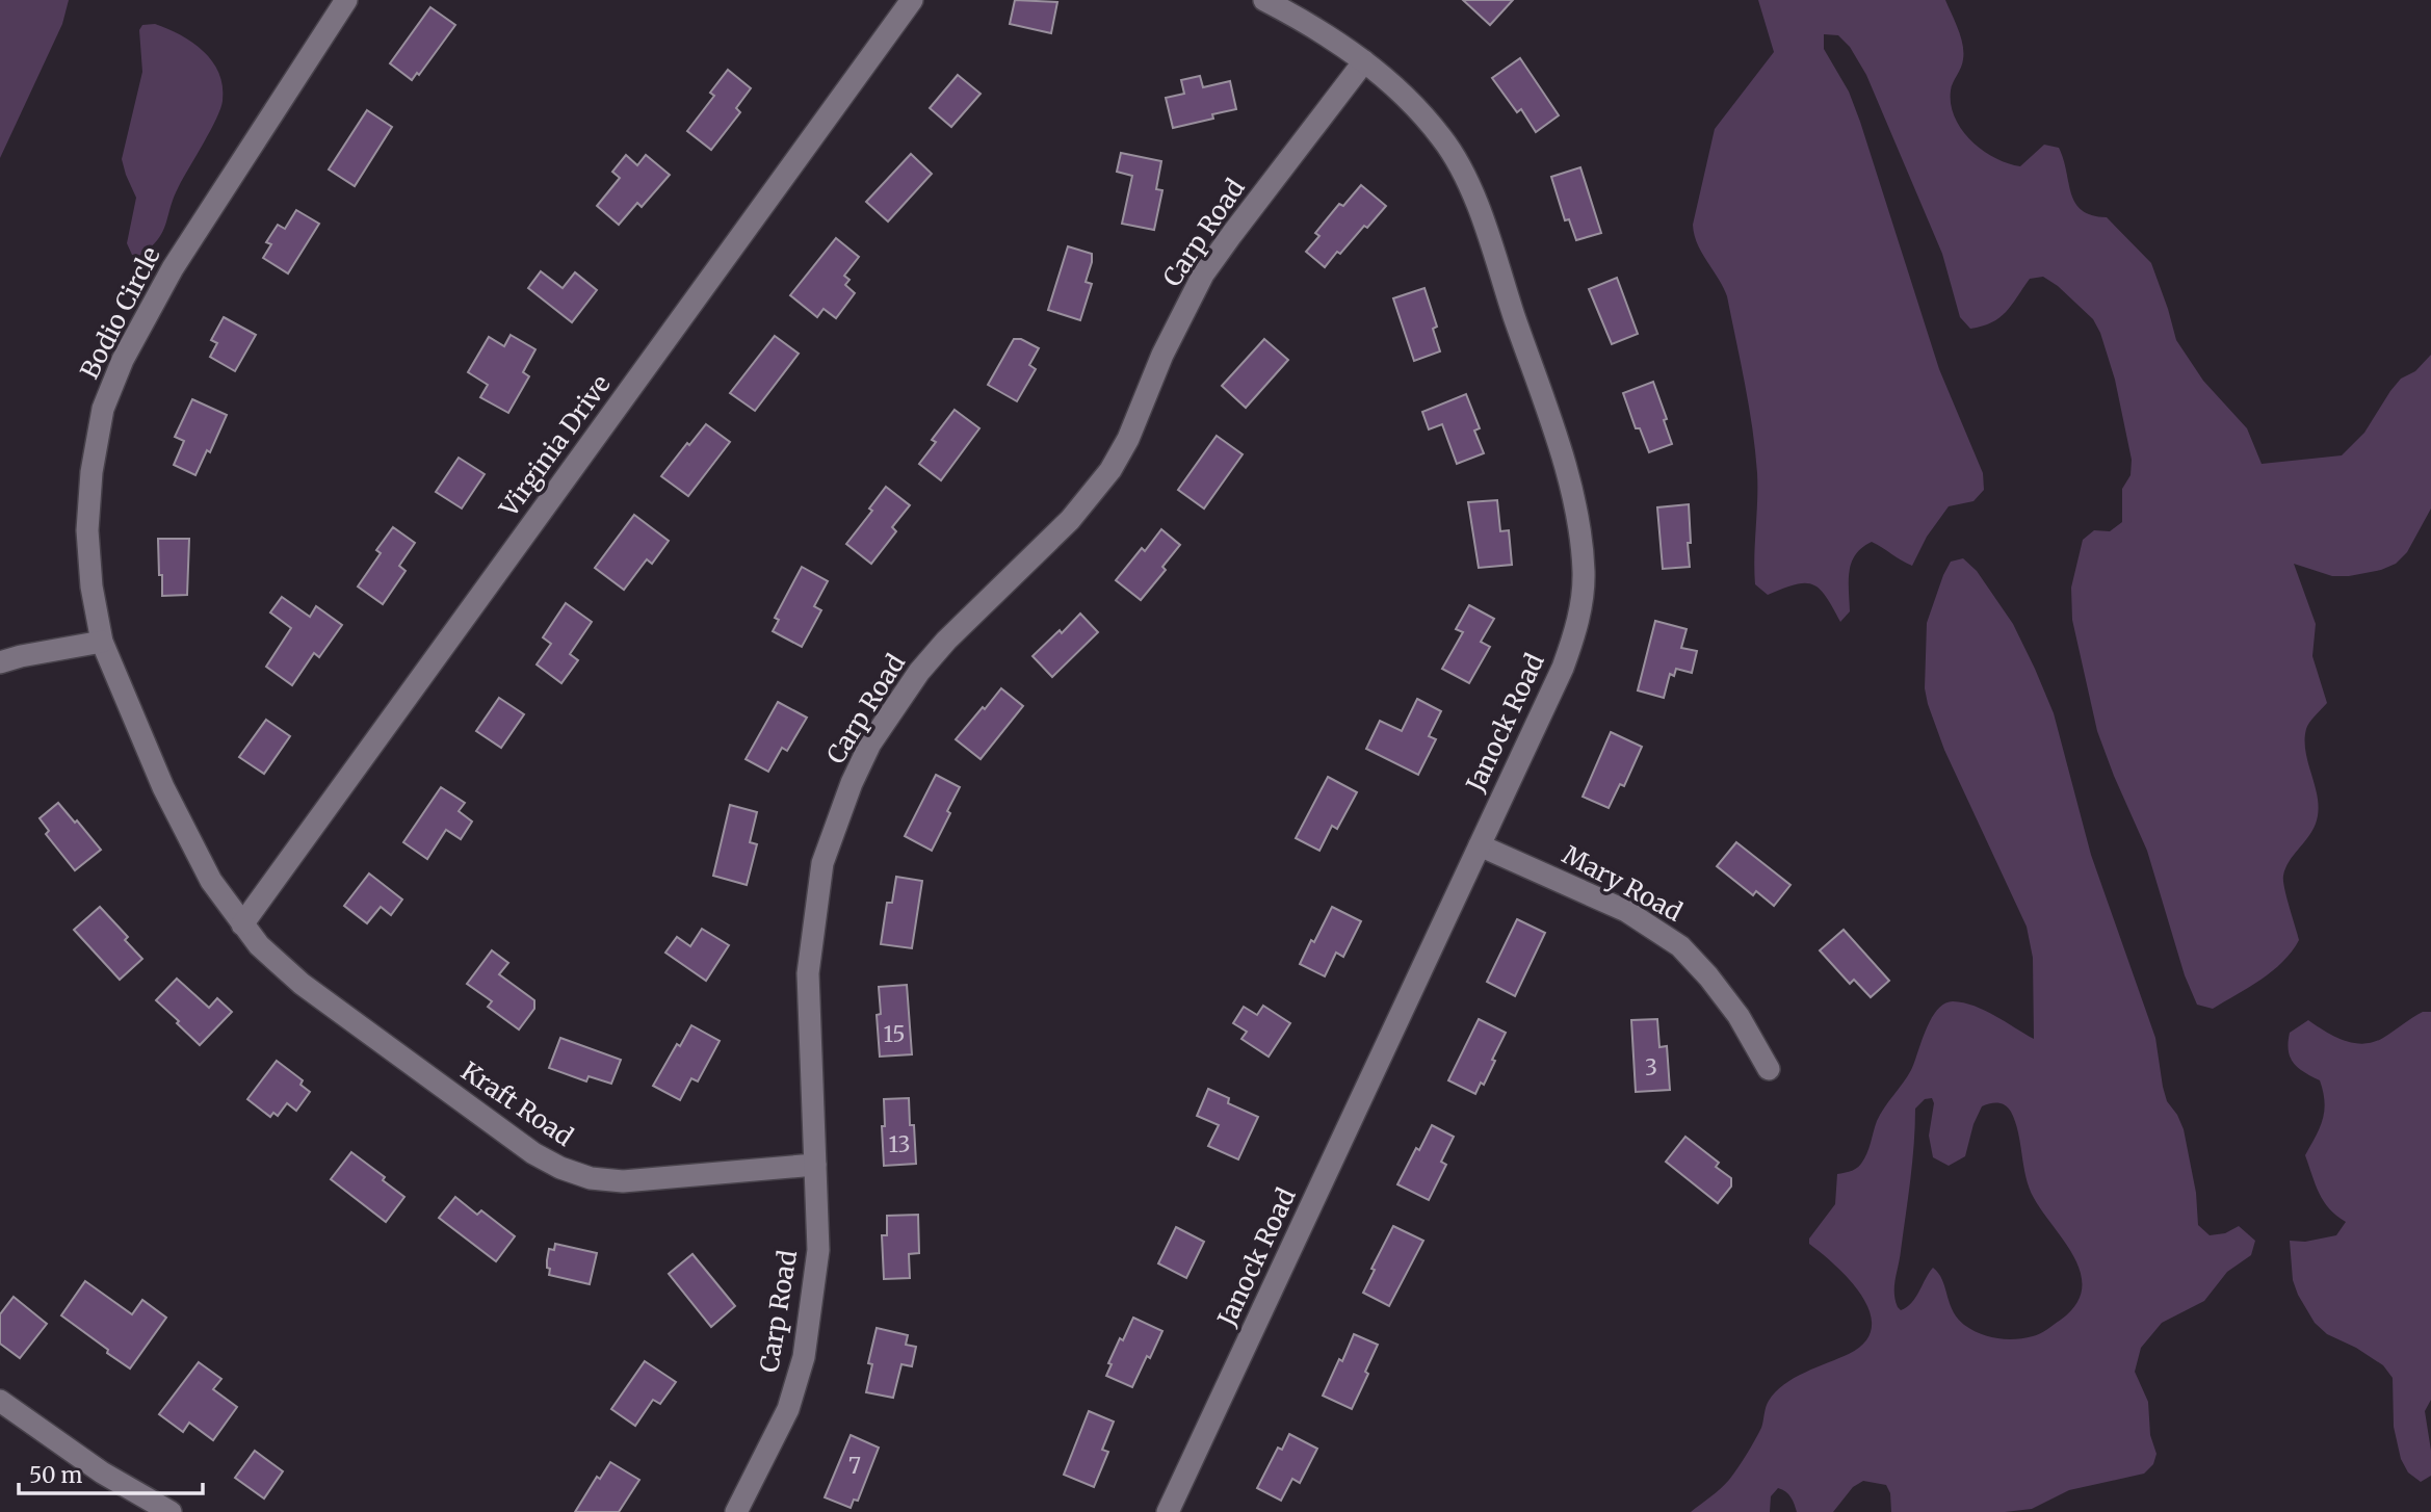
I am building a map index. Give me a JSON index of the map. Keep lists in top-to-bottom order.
{
  "streets": {
    "street": [
      "Carp Road",
      "Bodio Circle",
      "Virginia Drive",
      "Janock Road",
      "Mary Road",
      "Kraft Road"
    ]
  },
  "crossings": [
    ["Carp Road", "Janock Road"],
    ["Carp Road", "Kraft Road"],
    ["Bodio Circle", "Virginia Drive"],
    ["Bodio Circle", "Kraft Road"],
    ["Virginia Drive", "Kraft Road"],
    ["Janock Road", "Mary Road"]
  ],
  "house_numbers": [
    "15",
    "3",
    "13",
    "7"
  ],
  "scale_bar": "50 m"
}
